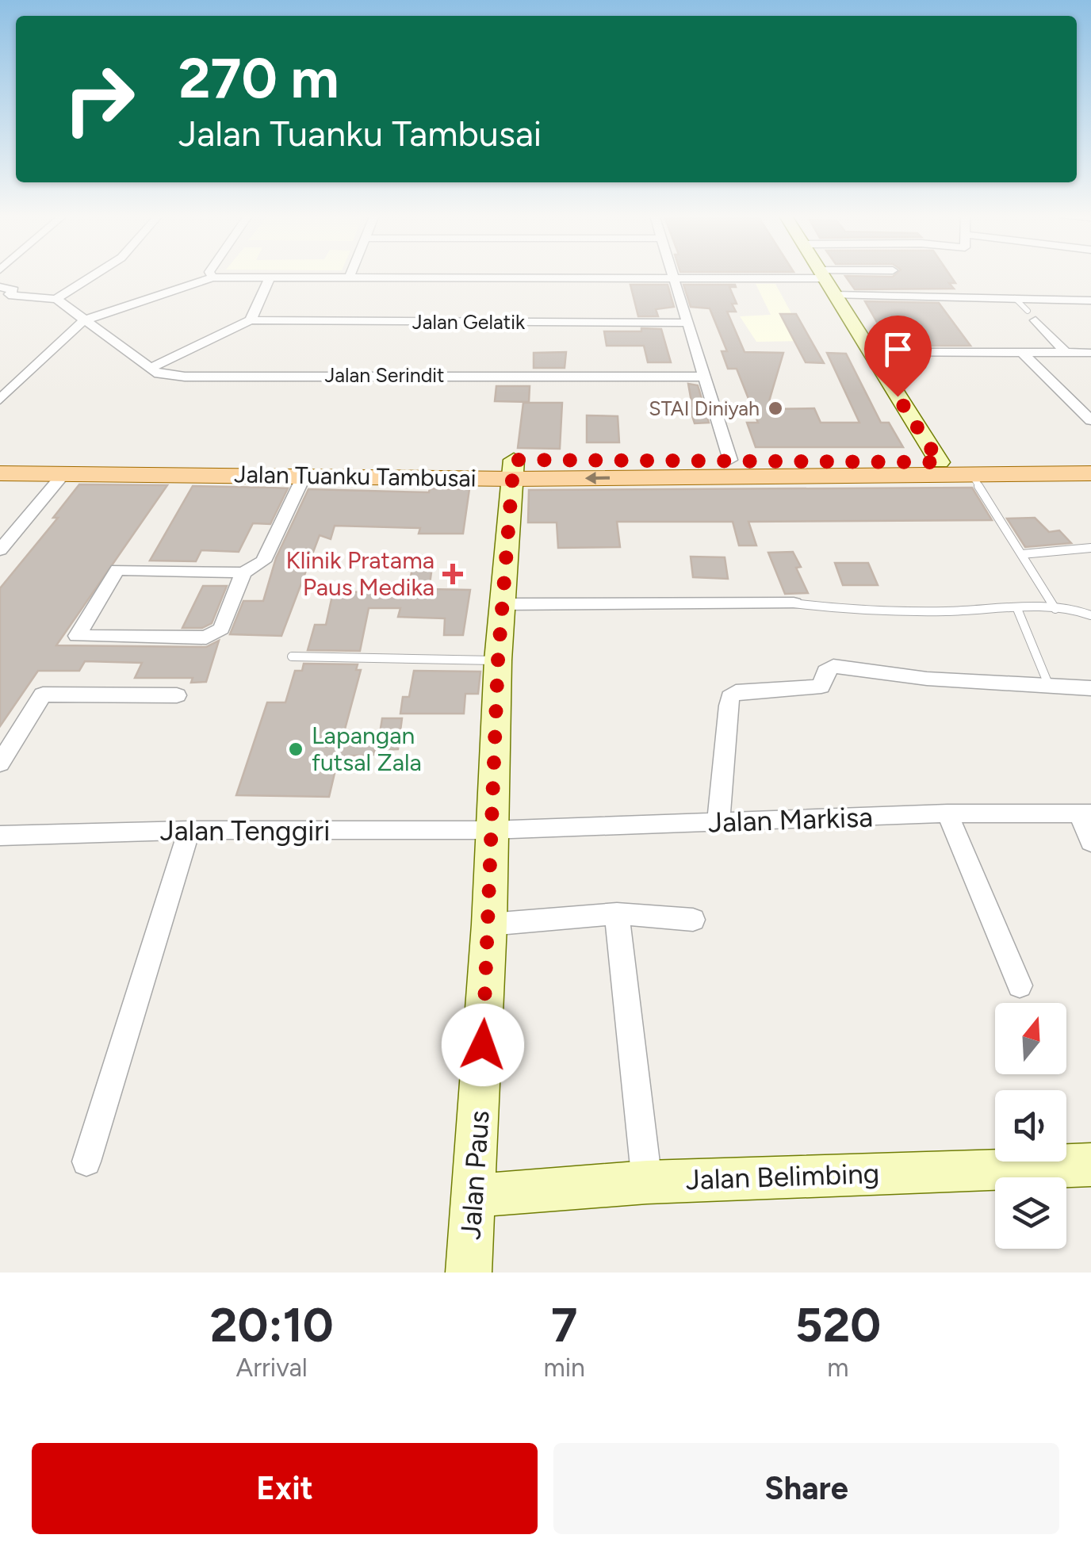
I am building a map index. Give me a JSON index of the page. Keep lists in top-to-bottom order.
{
  "streets": {
    "main road": ["Jalan Tuanku Tambusai", "Jalan Paus", "Jalan Belimbing"],
    "street": [
      "Jalan Gelatik",
      "Jalan Serindit",
      "Jalan Markisa",
      "Jalan Tenggiri"
    ]
  },
  "crossings": [
    ["Jalan Gelatik", "Jalan Serindit"],
    ["Jalan Tuanku Tambusai", "Jalan Paus"],
    ["Jalan Markisa", "Jalan Tenggiri"],
    ["Jalan Markisa", "Jalan Paus"],
    ["Jalan Tenggiri", "Jalan Paus"],
    ["Jalan Paus", "Jalan Belimbing"]
  ],
  "places": {
    "other": ["STAI Diniyah", "Lapangan futsal Zala"],
    "health": ["Klinik Pratama Paus Medika"]
  },
  "north": "top",
  "page": {
    "turn": ["270 m", "Jalan Tuanku Tambusai"],
    "eta": [
      "20:10",
      "Arrival",
      "7",
      "min",
      "520",
      "m"
    ],
    "buttons": ["Exit", "Share"]
  }
}
